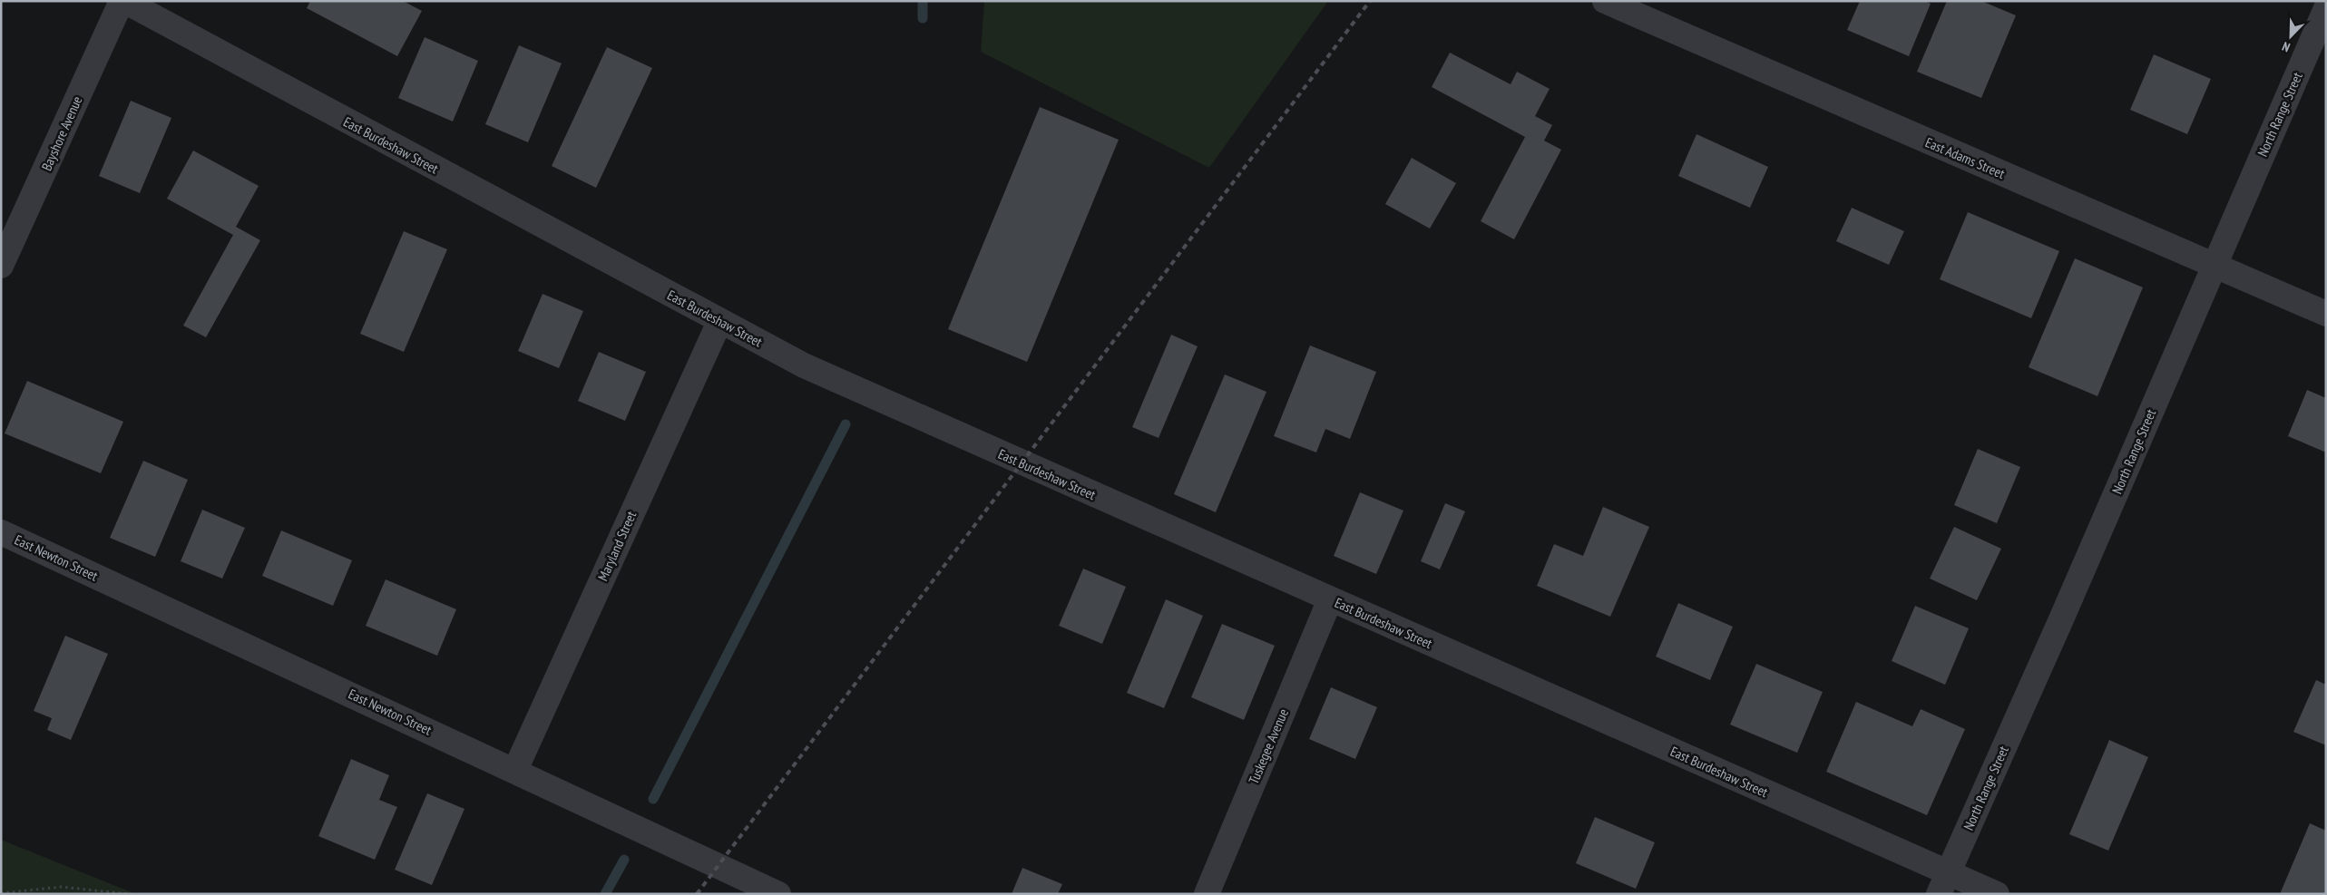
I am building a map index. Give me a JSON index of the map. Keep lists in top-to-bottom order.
{
  "streets": {
    "street": [
      "North Range Street",
      "Bayshore Avenue",
      "East Burdeshaw Street",
      "East Adams Street",
      "Maryland Street",
      "East Newton Street",
      "Tuskegee Avenue"
    ]
  },
  "crossings": [
    ["North Range Street", "East Burdeshaw Street"],
    ["North Range Street", "East Adams Street"],
    ["Bayshore Avenue", "East Burdeshaw Street"],
    ["East Burdeshaw Street", "Maryland Street"],
    ["East Burdeshaw Street", "Tuskegee Avenue"],
    ["Maryland Street", "East Newton Street"]
  ],
  "north": "bottom left"
}
